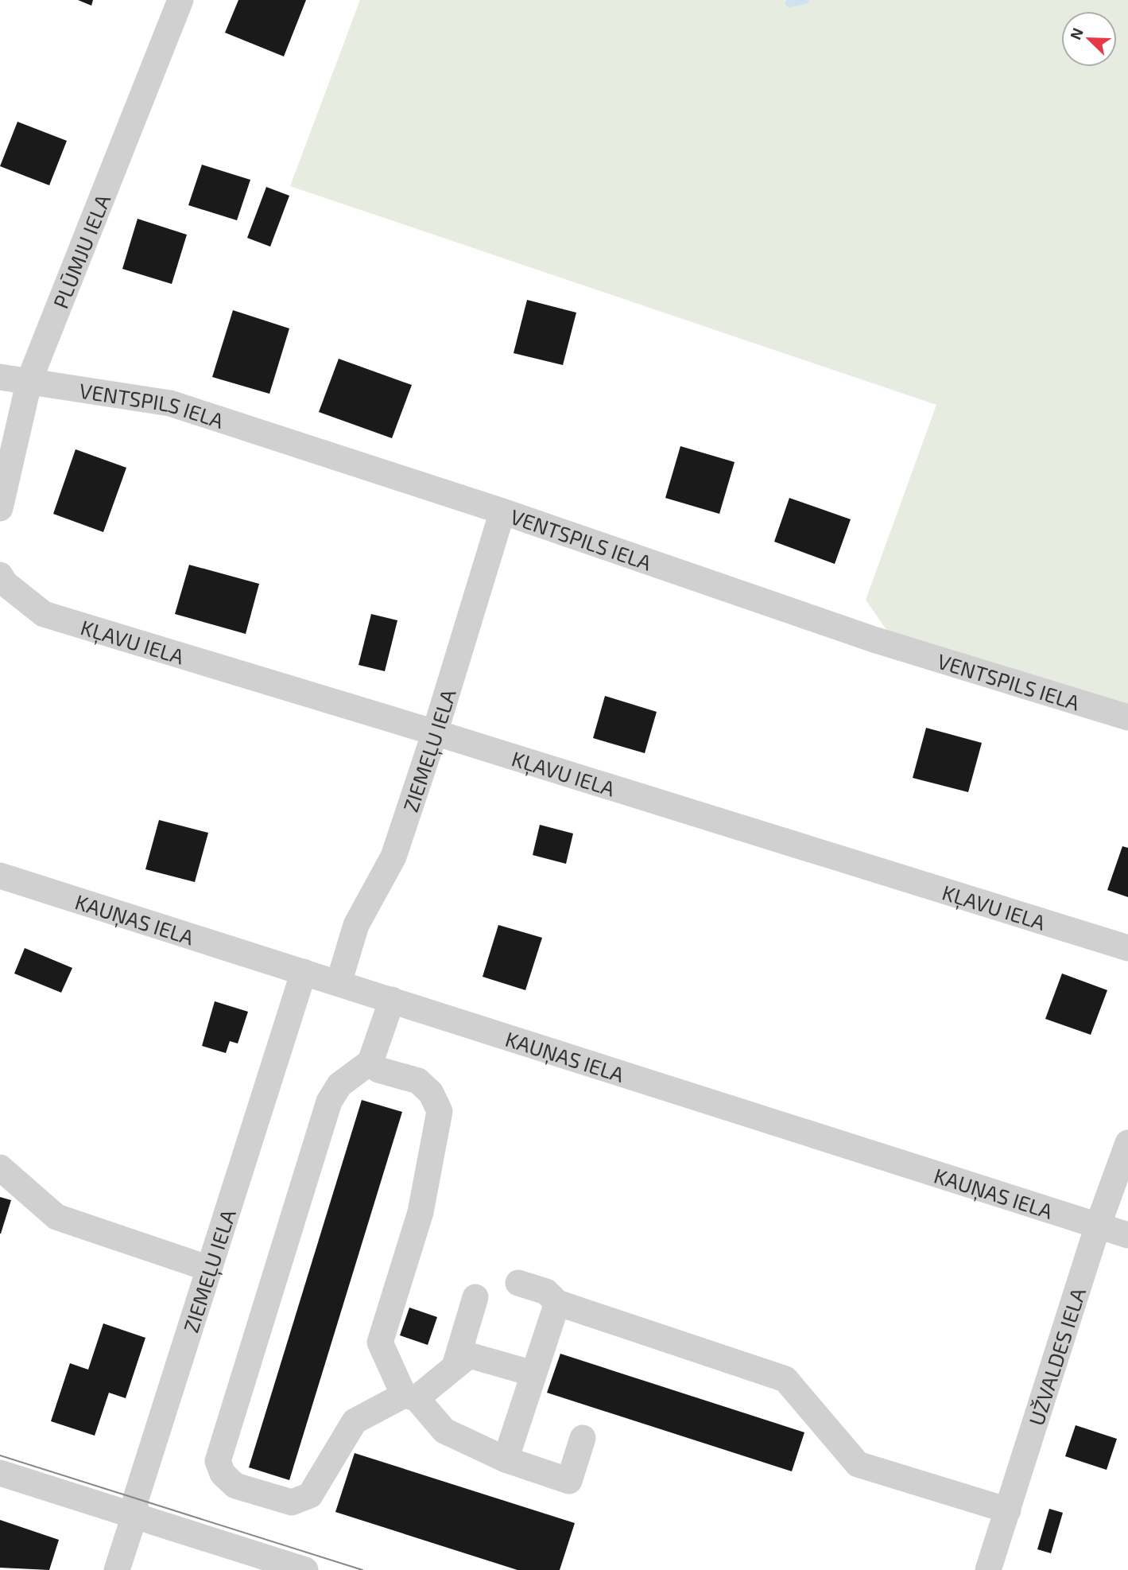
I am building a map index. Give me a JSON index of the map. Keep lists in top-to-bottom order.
{
  "streets": {
    "street": [
      "PLŪMJU IELA",
      "VENTSPILS IELA",
      "KĻAVU IELA",
      "ZIEMEĻU IELA",
      "KAUŅAS IELA",
      "UŽVALDES IELA"
    ]
  },
  "crossings": [
    ["PLŪMJU IELA", "VENTSPILS IELA"],
    ["VENTSPILS IELA", "ZIEMEĻU IELA"],
    ["KĻAVU IELA", "ZIEMEĻU IELA"],
    ["ZIEMEĻU IELA", "KAUŅAS IELA"],
    ["KAUŅAS IELA", "UŽVALDES IELA"]
  ],
  "north": "top left"
}
